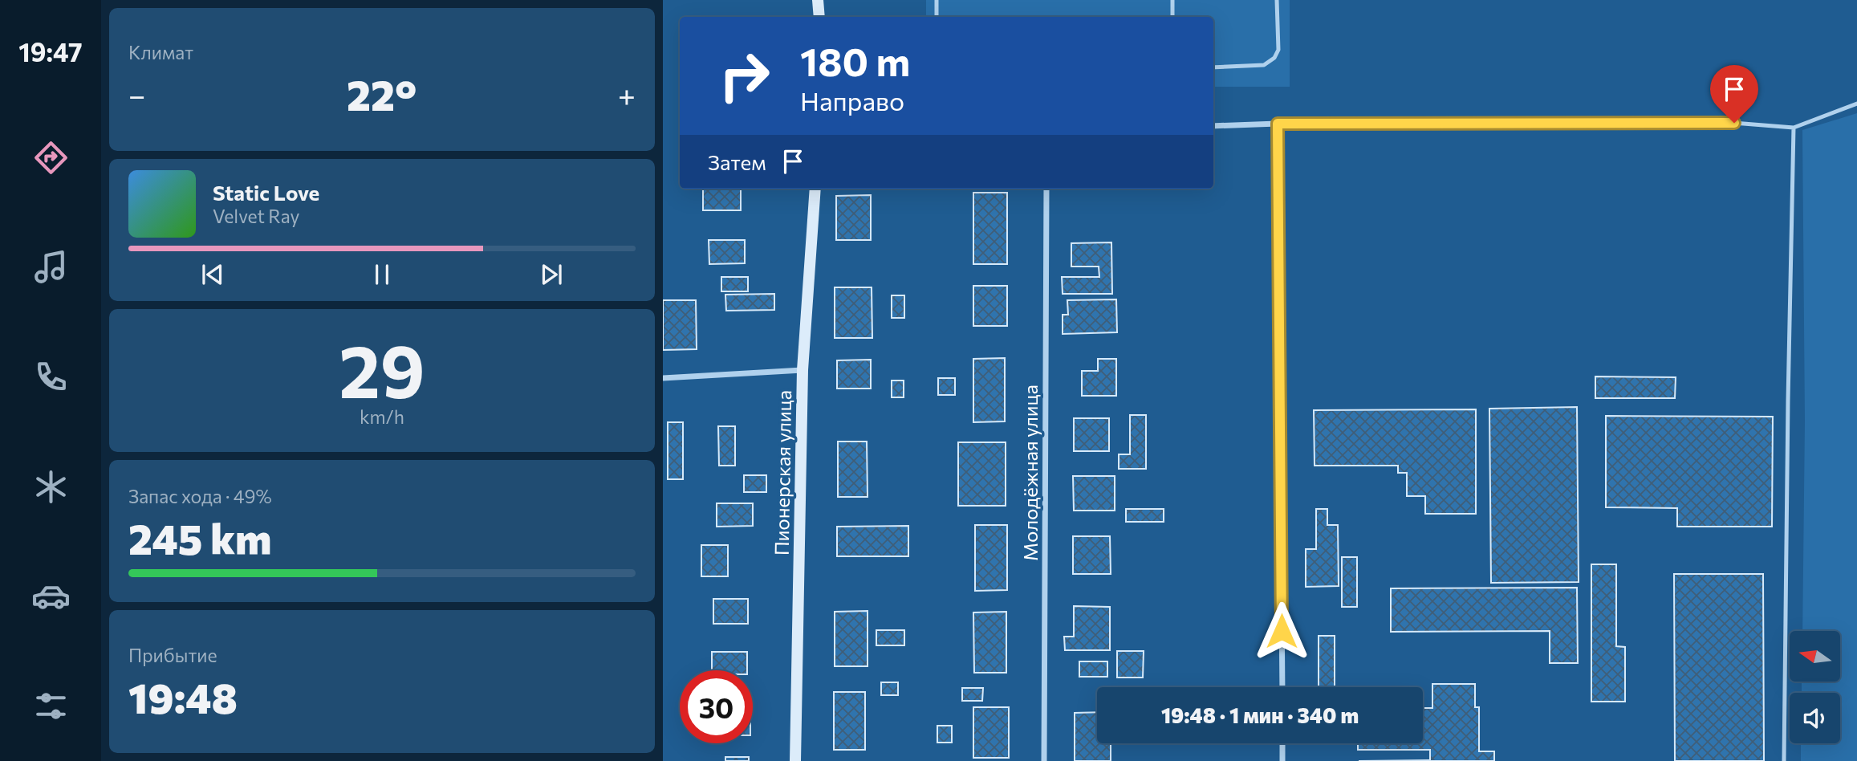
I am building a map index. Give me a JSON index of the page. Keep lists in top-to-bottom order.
{
  "streets": {
    "street": ["Пионерская улица", "Молодёжная улица"]
  },
  "north": "left",
  "page": {
    "tabs": "19:47",
    "tile": [
      "Климат",
      ["29", "km/h"],
      ["Запас хода · 49%", "245 km"],
      ["Прибытие", "19:48"]
    ],
    "turn": ["180 m", "Направо"],
    "heat": ["−", "22°", "+"],
    "then": "Затем",
    "song": ["Static Love", "Velvet Ray"],
    "limit": "30",
    "trip": "19:48 · 1 мин · 340 m"
  }
}
